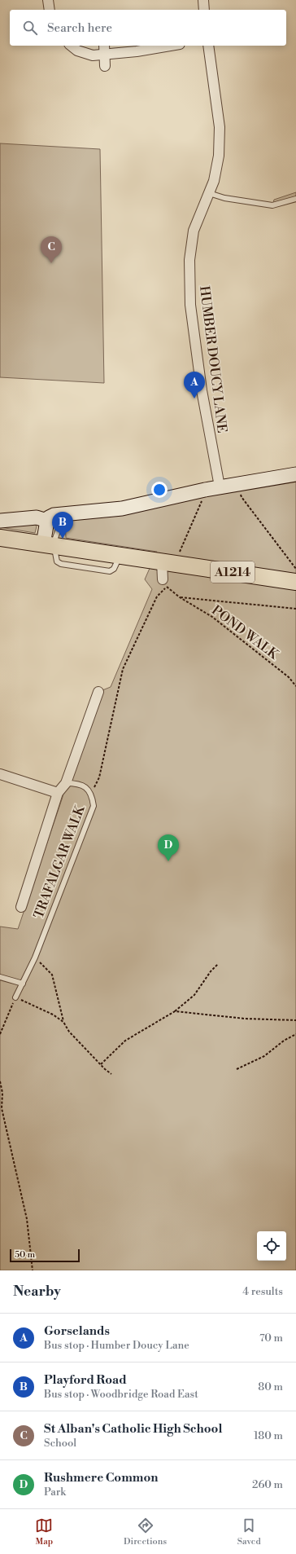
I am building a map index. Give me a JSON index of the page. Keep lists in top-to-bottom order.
{
  "streets": {
    "main road": ["A1214"],
    "street": ["HUMBER DOUCY LANE"],
    "lane": ["TRAFALGAR WALK"],
    "path": ["POND WALK"]
  },
  "scale_bar": "50 m",
  "page": {
    "search": "Search here",
    "pins": [
      "C",
      "A",
      "B",
      "D"
    ],
    "scale": "50 m",
    "heading": ["Nearby", "4 results"],
    "list": [
      {
        "mark": "A",
        "name": "Gorselands",
        "note": "Bus stop · Humber Doucy Lane",
        "value": "70 m"
      },
      {
        "mark": "B",
        "name": "Playford Road",
        "note": "Bus stop · Woodbridge Road East",
        "value": "80 m"
      },
      {
        "mark": "C",
        "name": "St Alban's Catholic High School",
        "note": "School",
        "value": "180 m"
      },
      {
        "mark": "D",
        "name": "Rushmere Common",
        "note": "Park",
        "value": "260 m"
      }
    ],
    "nav": ["Map", "Directions", "Saved"]
  }
}
